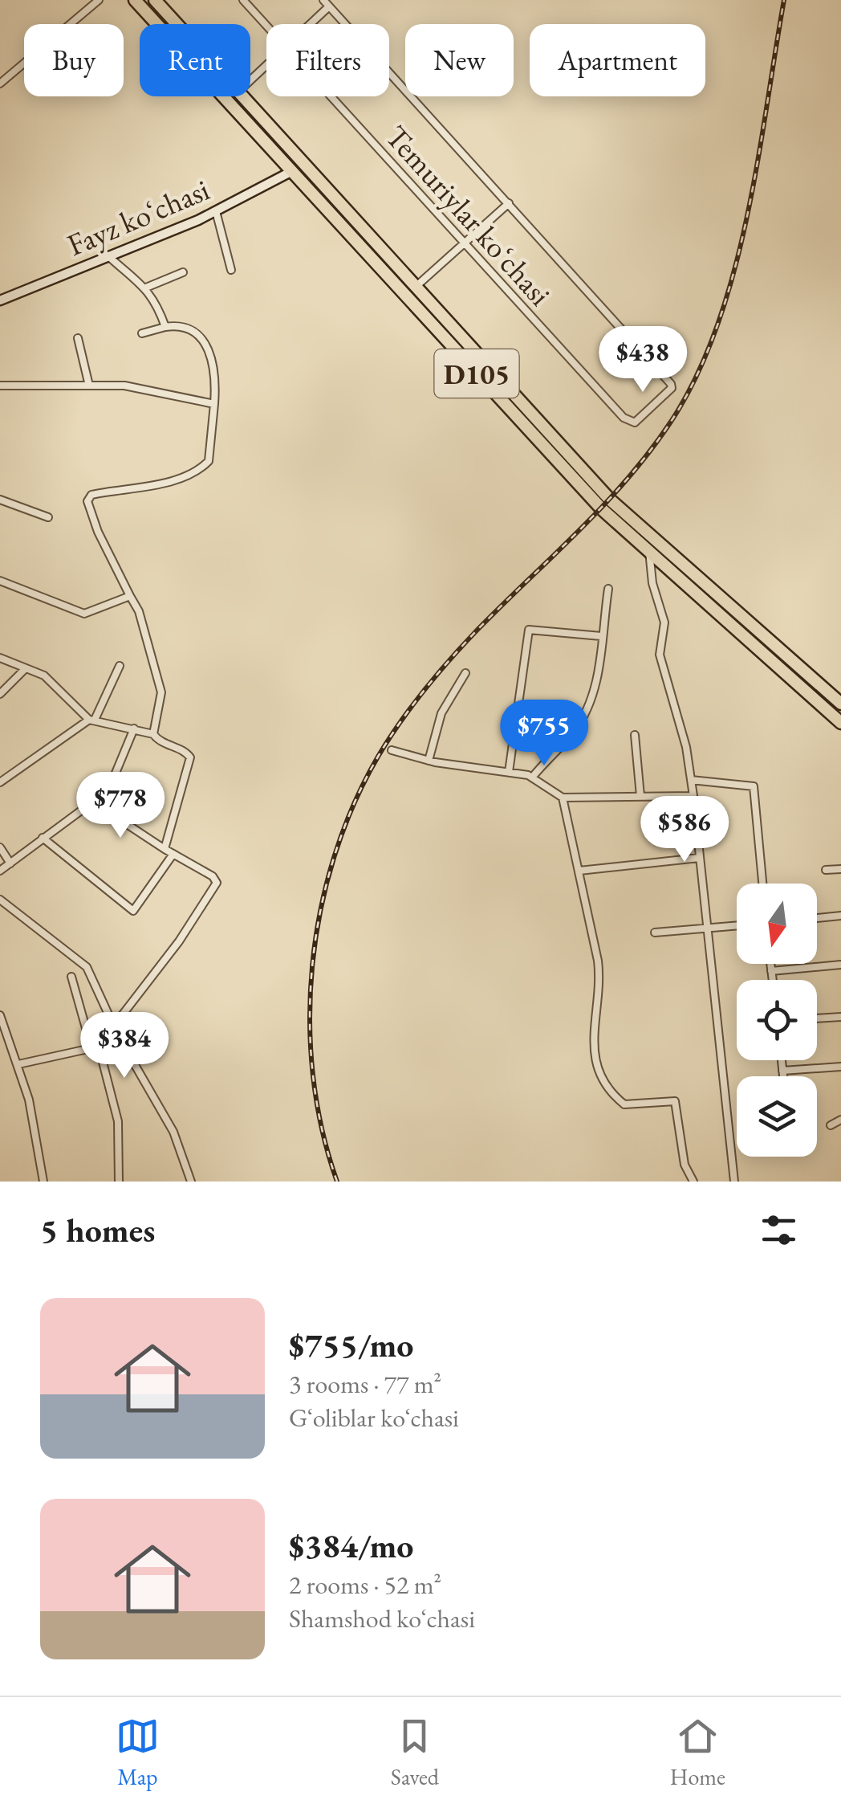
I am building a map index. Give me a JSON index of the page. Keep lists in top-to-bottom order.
{
  "streets": {
    "highway": ["D105"],
    "street": ["Temuriylar koʻchasi", "Fayz koʻchasi"]
  },
  "crossings": [
    ["Fayz koʻchasi", "D105"]
  ],
  "north": "bottom",
  "page": {
    "chip": [
      "Buy",
      "Rent",
      "Filters",
      "New",
      "Apartment"
    ],
    "price": [
      "$438",
      "$755",
      "$778",
      "$586",
      "$384"
    ],
    "heading": "5 homes",
    "list": [
      {
        "name": "$755/mo",
        "note": "3 rooms · 77 m² · Gʻoliblar koʻchasi"
      },
      {
        "name": "$384/mo",
        "note": "2 rooms · 52 m² · Shamshod koʻchasi"
      }
    ],
    "tabs": ["Map", "Saved", "Home"]
  }
}
